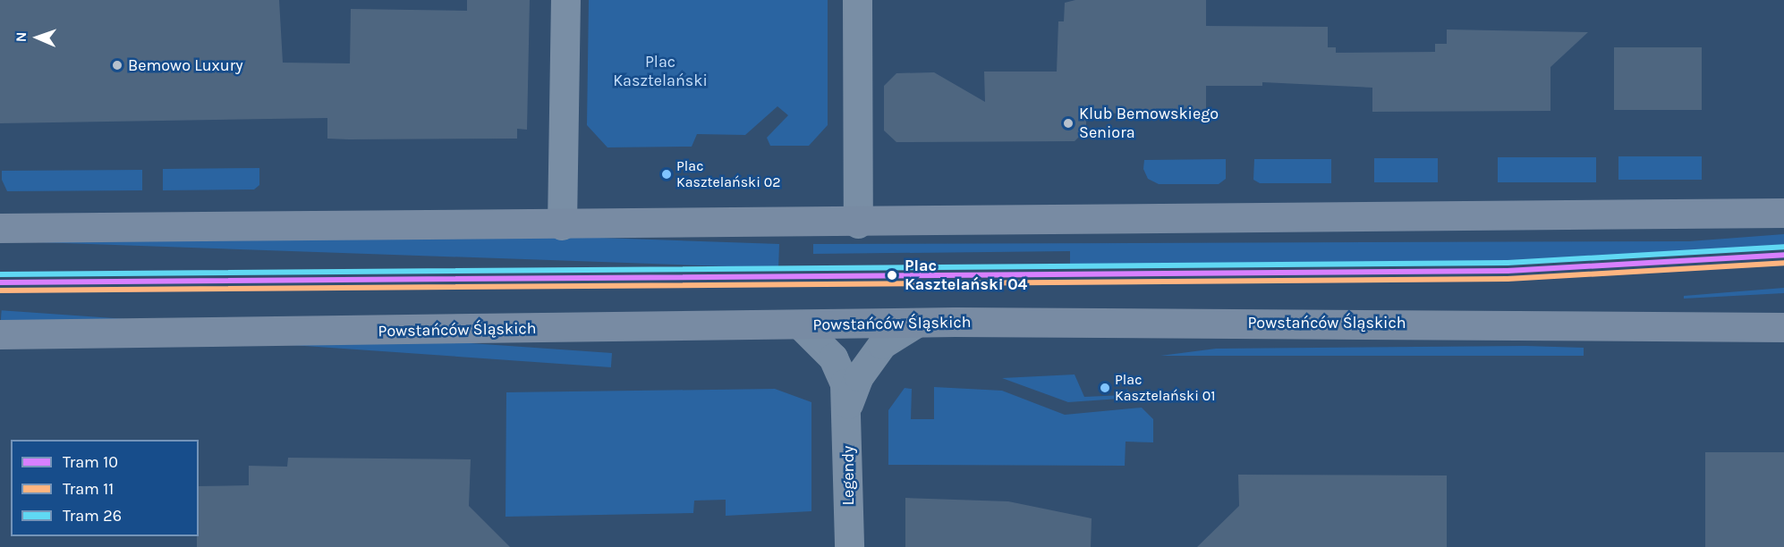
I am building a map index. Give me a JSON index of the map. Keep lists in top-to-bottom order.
{
  "streets": {
    "main road": ["Powstańców Śląskich"],
    "street": ["Legendy"]
  },
  "crossings": [
    ["Powstańców Śląskich", "Legendy"]
  ],
  "parks": ["Plac Kasztelański"],
  "places": [
    "Bemowo Luxury",
    "Klub Bemowskiego Seniora",
    "Plac Kasztelański 02",
    "Plac Kasztelański 04",
    "Plac Kasztelański 01"
  ],
  "lines": ["tram line 26", "tram line 10", "tram line 11"],
  "legend": ["Tram 10", "Tram 11", "Tram 26"],
  "north": "left"
}
